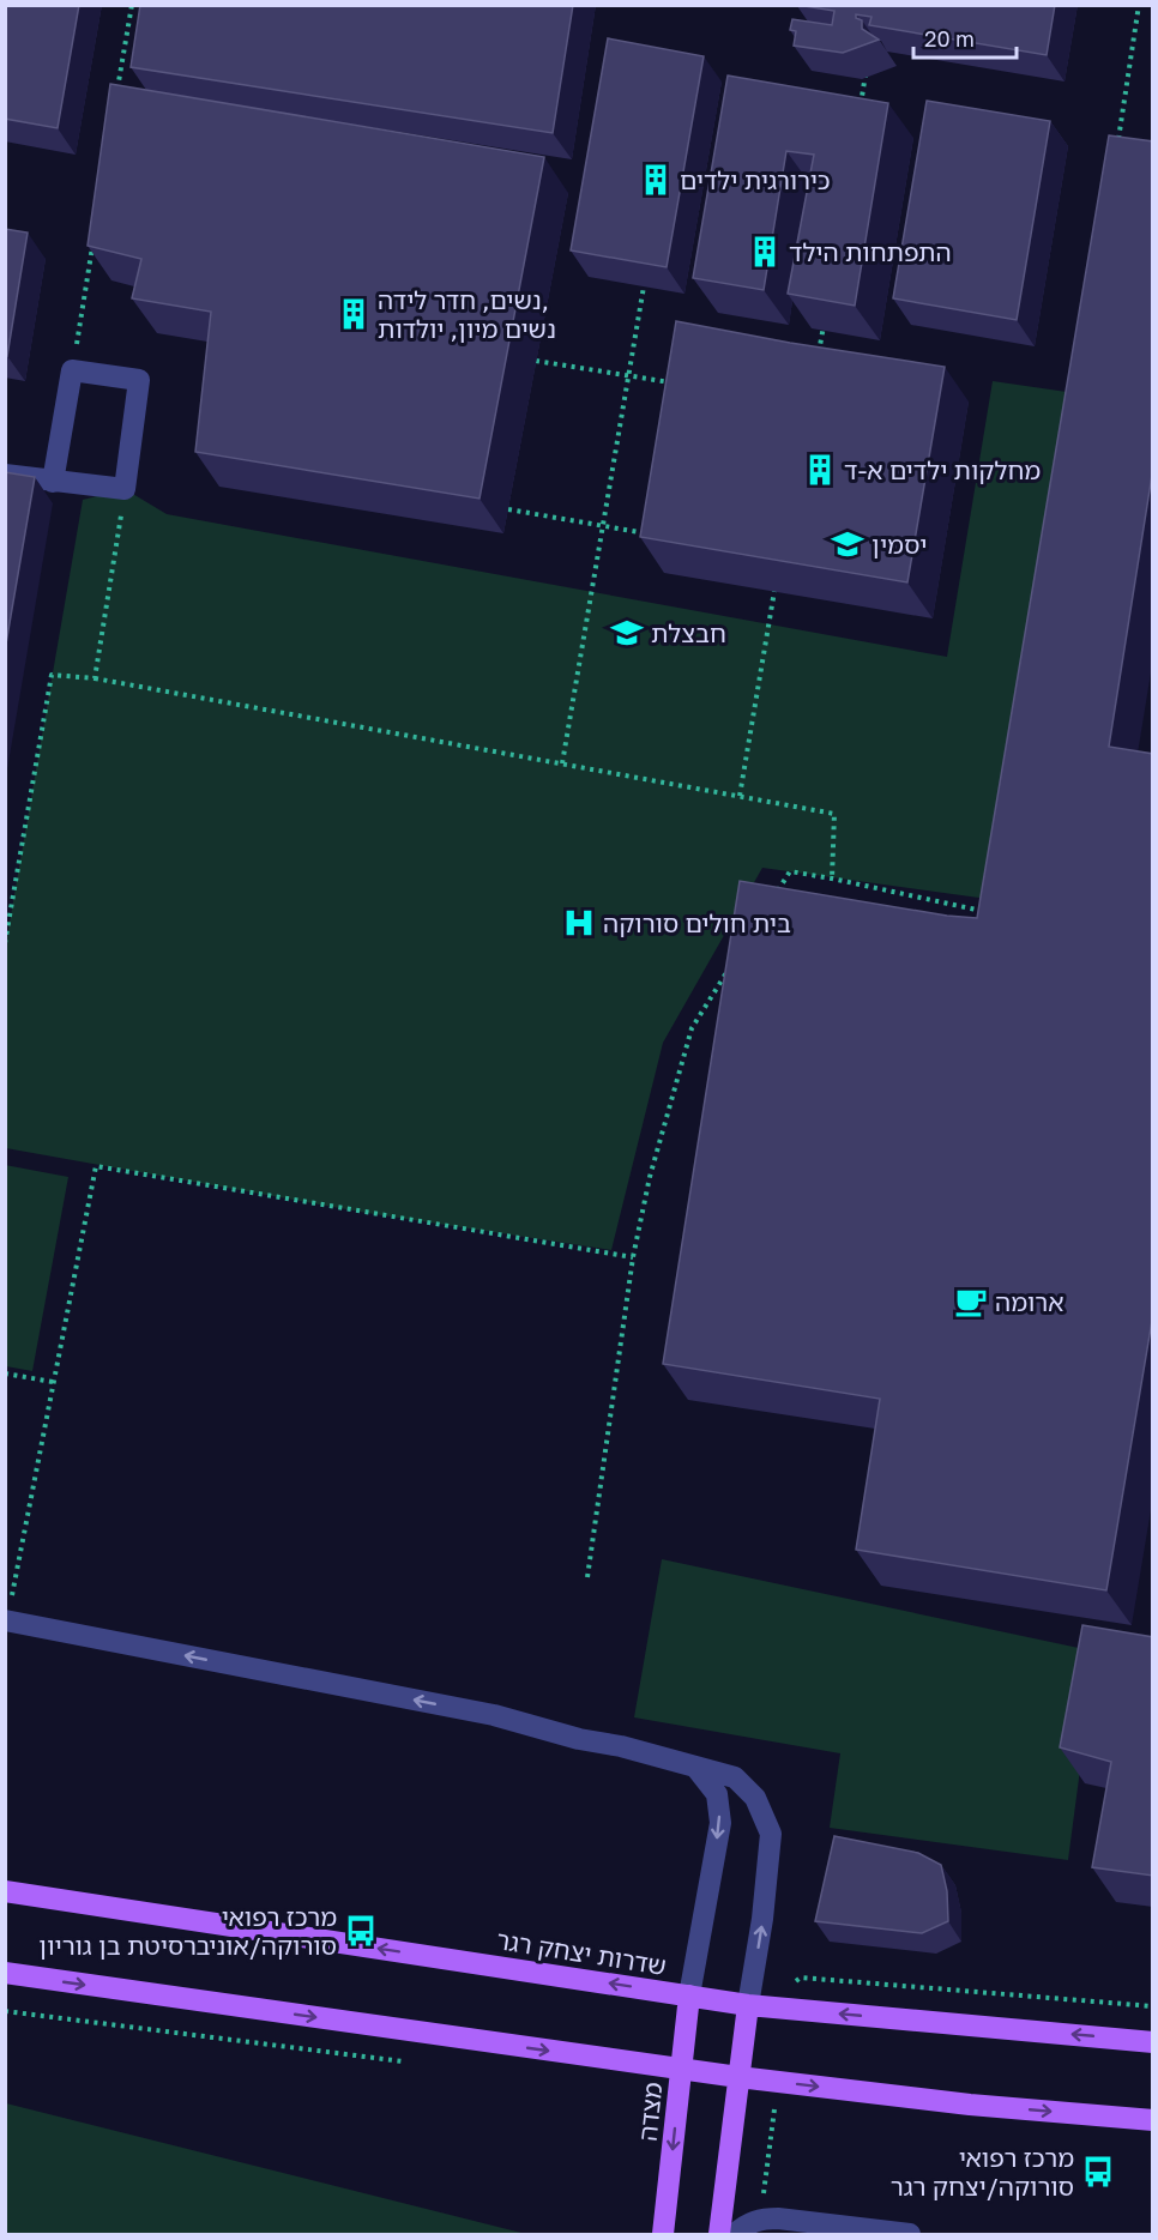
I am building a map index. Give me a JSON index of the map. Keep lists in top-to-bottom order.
{
  "streets": {
    "main road": ["שדרות יצחק רגר", "מצדה"]
  },
  "crossings": [
    ["שדרות יצחק רגר", "מצדה"]
  ],
  "places": {
    "building": [
      "כירורגית ילדים",
      "התפתחות הילד",
      "נשים, חדר לידה, נשים מיון, יולדות",
      "מחלקות ילדים א-ד"
    ],
    "school or university": ["יסמין", "חבצלת"],
    "hospital": ["בית חולים סורוקה"],
    "cafe": ["ארומה"],
    "bus stop": ["מרכז רפואי סורוקה/אוניברסיטת בן גוריון", "מרכז רפואי סורוקה/יצחק רגר"]
  },
  "scale_bar": "20 m"
}
